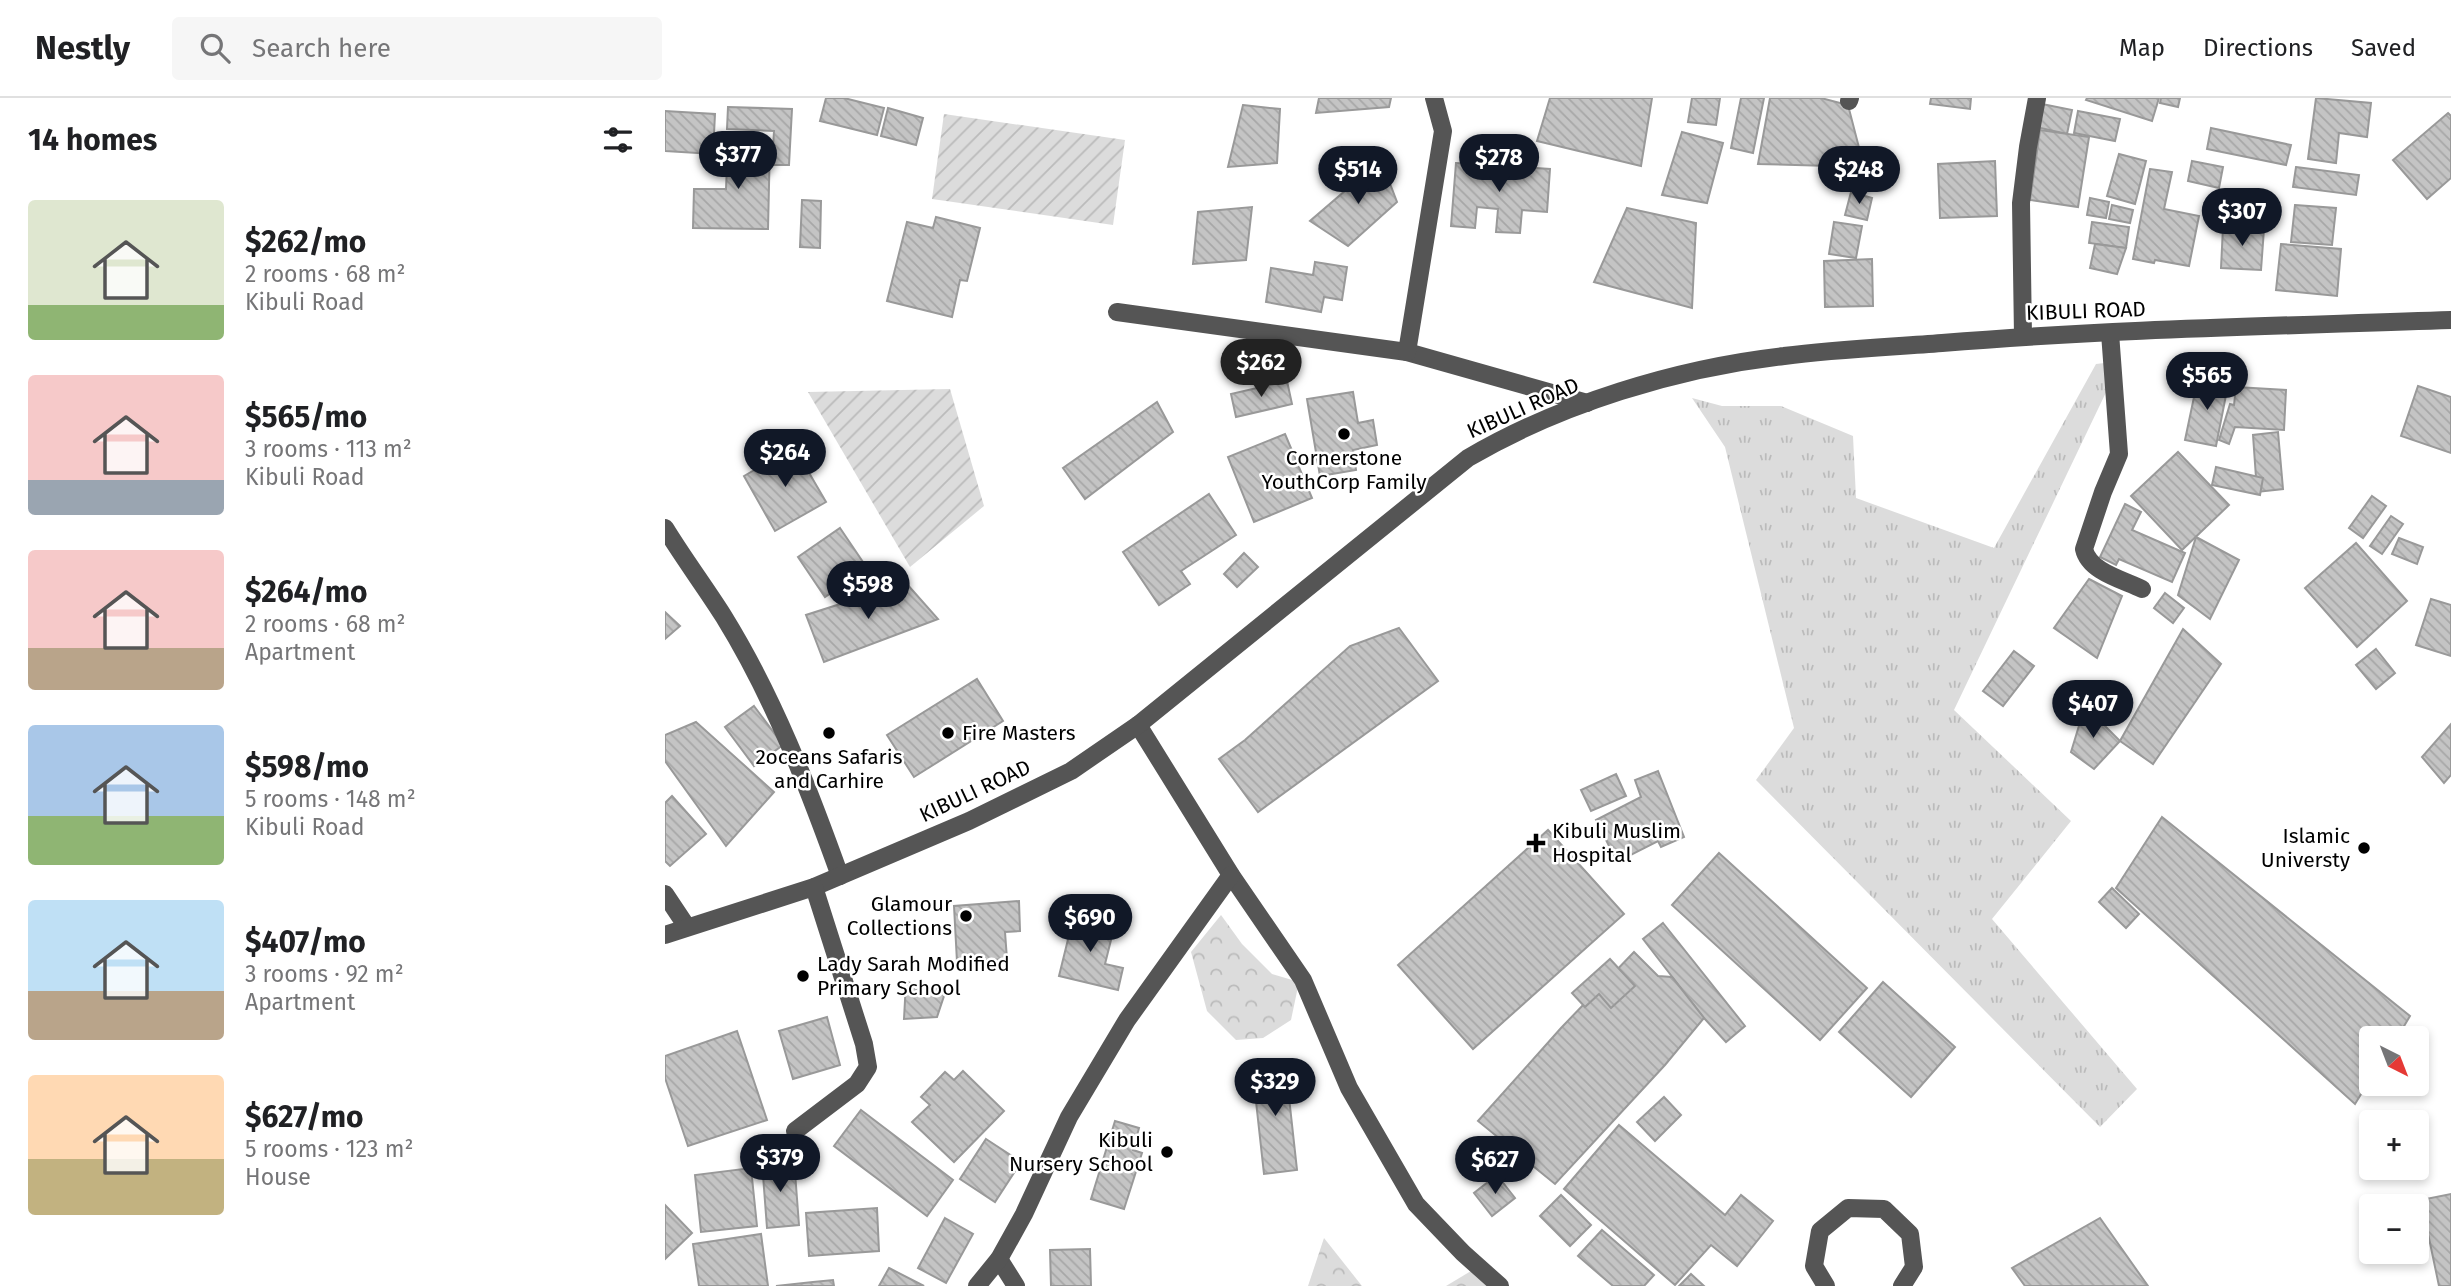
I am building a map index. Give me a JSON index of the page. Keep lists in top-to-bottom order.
{
  "streets": {
    "street": ["KIBULI ROAD"]
  },
  "places": {
    "other": [
      "Cornerstone YouthCorp Family",
      "2oceans Safaris and Carhire",
      "Fire Masters",
      "Islamic Universty",
      "Glamour Collections",
      "Lady Sarah Modified Primary School",
      "Kibuli Nursery School"
    ],
    "health": ["Kibuli Muslim Hospital"]
  },
  "north": "bottom right",
  "page": {
    "header": "Nestly",
    "search": "Search here",
    "nav": ["Map", "Directions", "Saved"],
    "heading": "14 homes",
    "price": [
      "$377",
      "$278",
      "$514",
      "$248",
      "$307",
      "$262",
      "$565",
      "$264",
      "$598",
      "$407",
      "$690",
      "$329",
      "$379",
      "$627"
    ],
    "list": [
      {
        "name": "$262/mo",
        "note": "2 rooms · 68 m² · Kibuli Road"
      },
      {
        "name": "$565/mo",
        "note": "3 rooms · 113 m² · Kibuli Road"
      },
      {
        "name": "$264/mo",
        "note": "2 rooms · 68 m² · Apartment"
      },
      {
        "name": "$598/mo",
        "note": "5 rooms · 148 m² · Kibuli Road"
      },
      {
        "name": "$407/mo",
        "note": "3 rooms · 92 m² · Apartment"
      },
      {
        "name": "$627/mo",
        "note": "5 rooms · 123 m² · House"
      }
    ],
    "map_buttons": ["+", "−"]
  }
}
